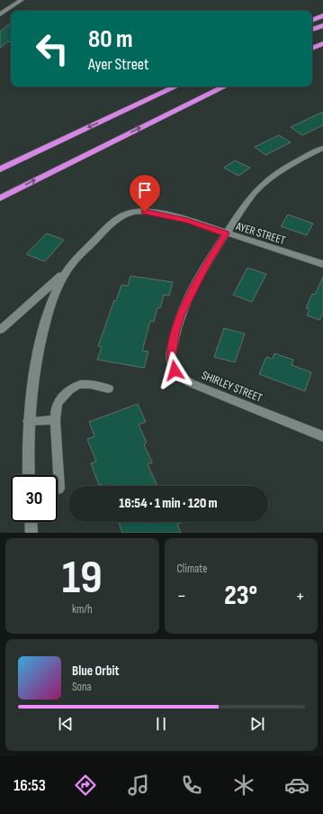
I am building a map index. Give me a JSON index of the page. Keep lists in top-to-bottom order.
{
  "streets": {
    "street": ["AYER STREET", "SHIRLEY STREET"]
  },
  "crossings": [
    ["AYER STREET", "SHIRLEY STREET"]
  ],
  "page": {
    "turn": ["80 m", "Ayer Street"],
    "limit": "30",
    "trip": "16:54 · 1 min · 120 m",
    "tile": [
      ["19", "km/h"],
      "Climate"
    ],
    "heat": ["−", "23°", "+"],
    "song": ["Blue Orbit", "Sona"],
    "tabs": "16:53"
  }
}
